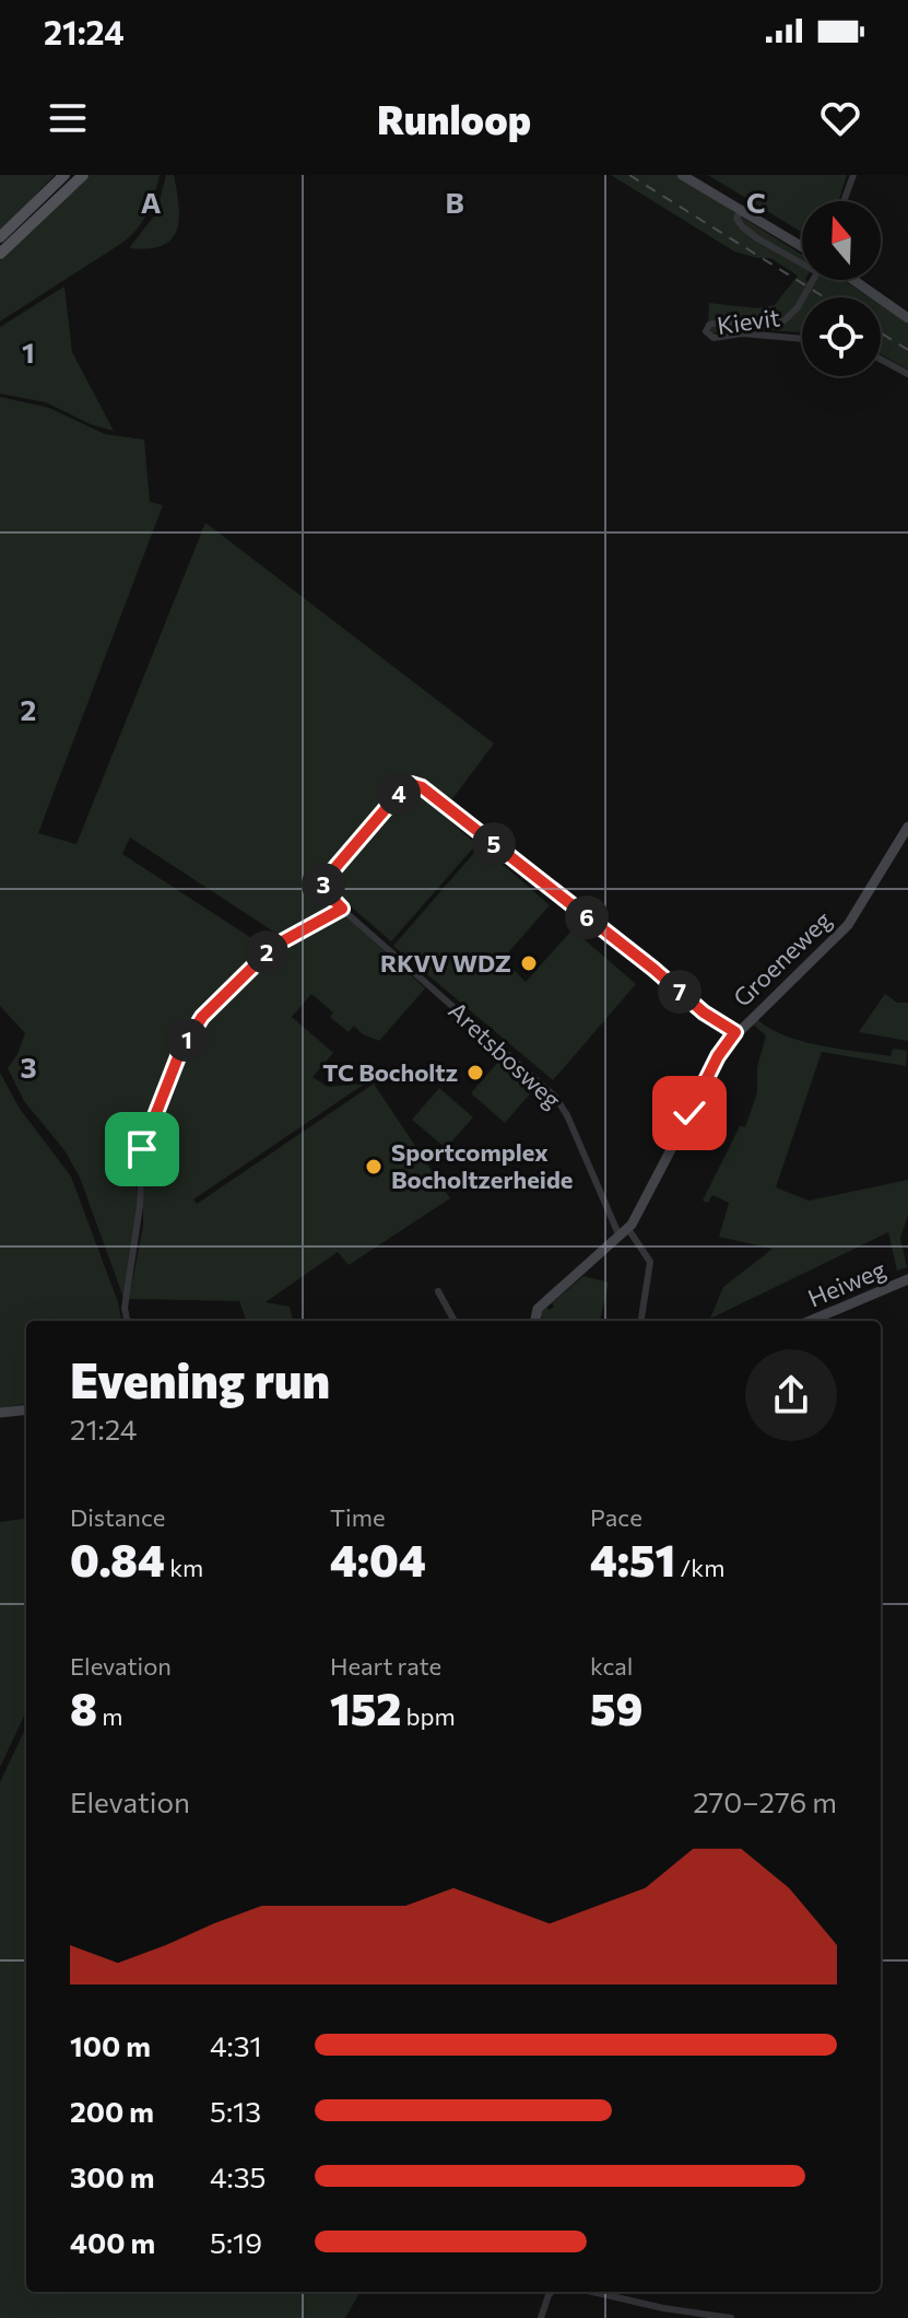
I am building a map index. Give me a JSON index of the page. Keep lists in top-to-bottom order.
{
  "streets": {
    "street": [
      "Kievit",
      "Groeneweg",
      "Aretsbosweg",
      "Heiweg"
    ]
  },
  "crossings": [
    ["Groeneweg", "Aretsbosweg"]
  ],
  "places": ["RKVV WDZ", "TC Bocholtz", "Sportcomplex Bocholtzerheide"],
  "north": "top",
  "page": {
    "status": "21:24",
    "header": "Runloop",
    "pins": [
      "4",
      "5",
      "3",
      "6",
      "2",
      "7",
      "1"
    ],
    "heading": ["Evening run", "21:24"],
    "stats": [
      ["Distance", "0.84 km"],
      ["Time", "4:04"],
      ["Pace", "4:51 /km"],
      ["Elevation", "8 m"],
      ["Heart rate", "152 bpm"],
      ["kcal", "59"]
    ],
    "chart": ["Elevation", "270–276 m"],
    "list": [
      {
        "name": "100 m",
        "note": "4:31"
      },
      {
        "name": "200 m",
        "note": "5:13"
      },
      {
        "name": "300 m",
        "note": "4:35"
      },
      {
        "name": "400 m",
        "note": "5:19"
      }
    ]
  },
  "grid": {
    "columns": ["A", "B", "C"],
    "rows": ["1", "2", "3"]
  }
}
